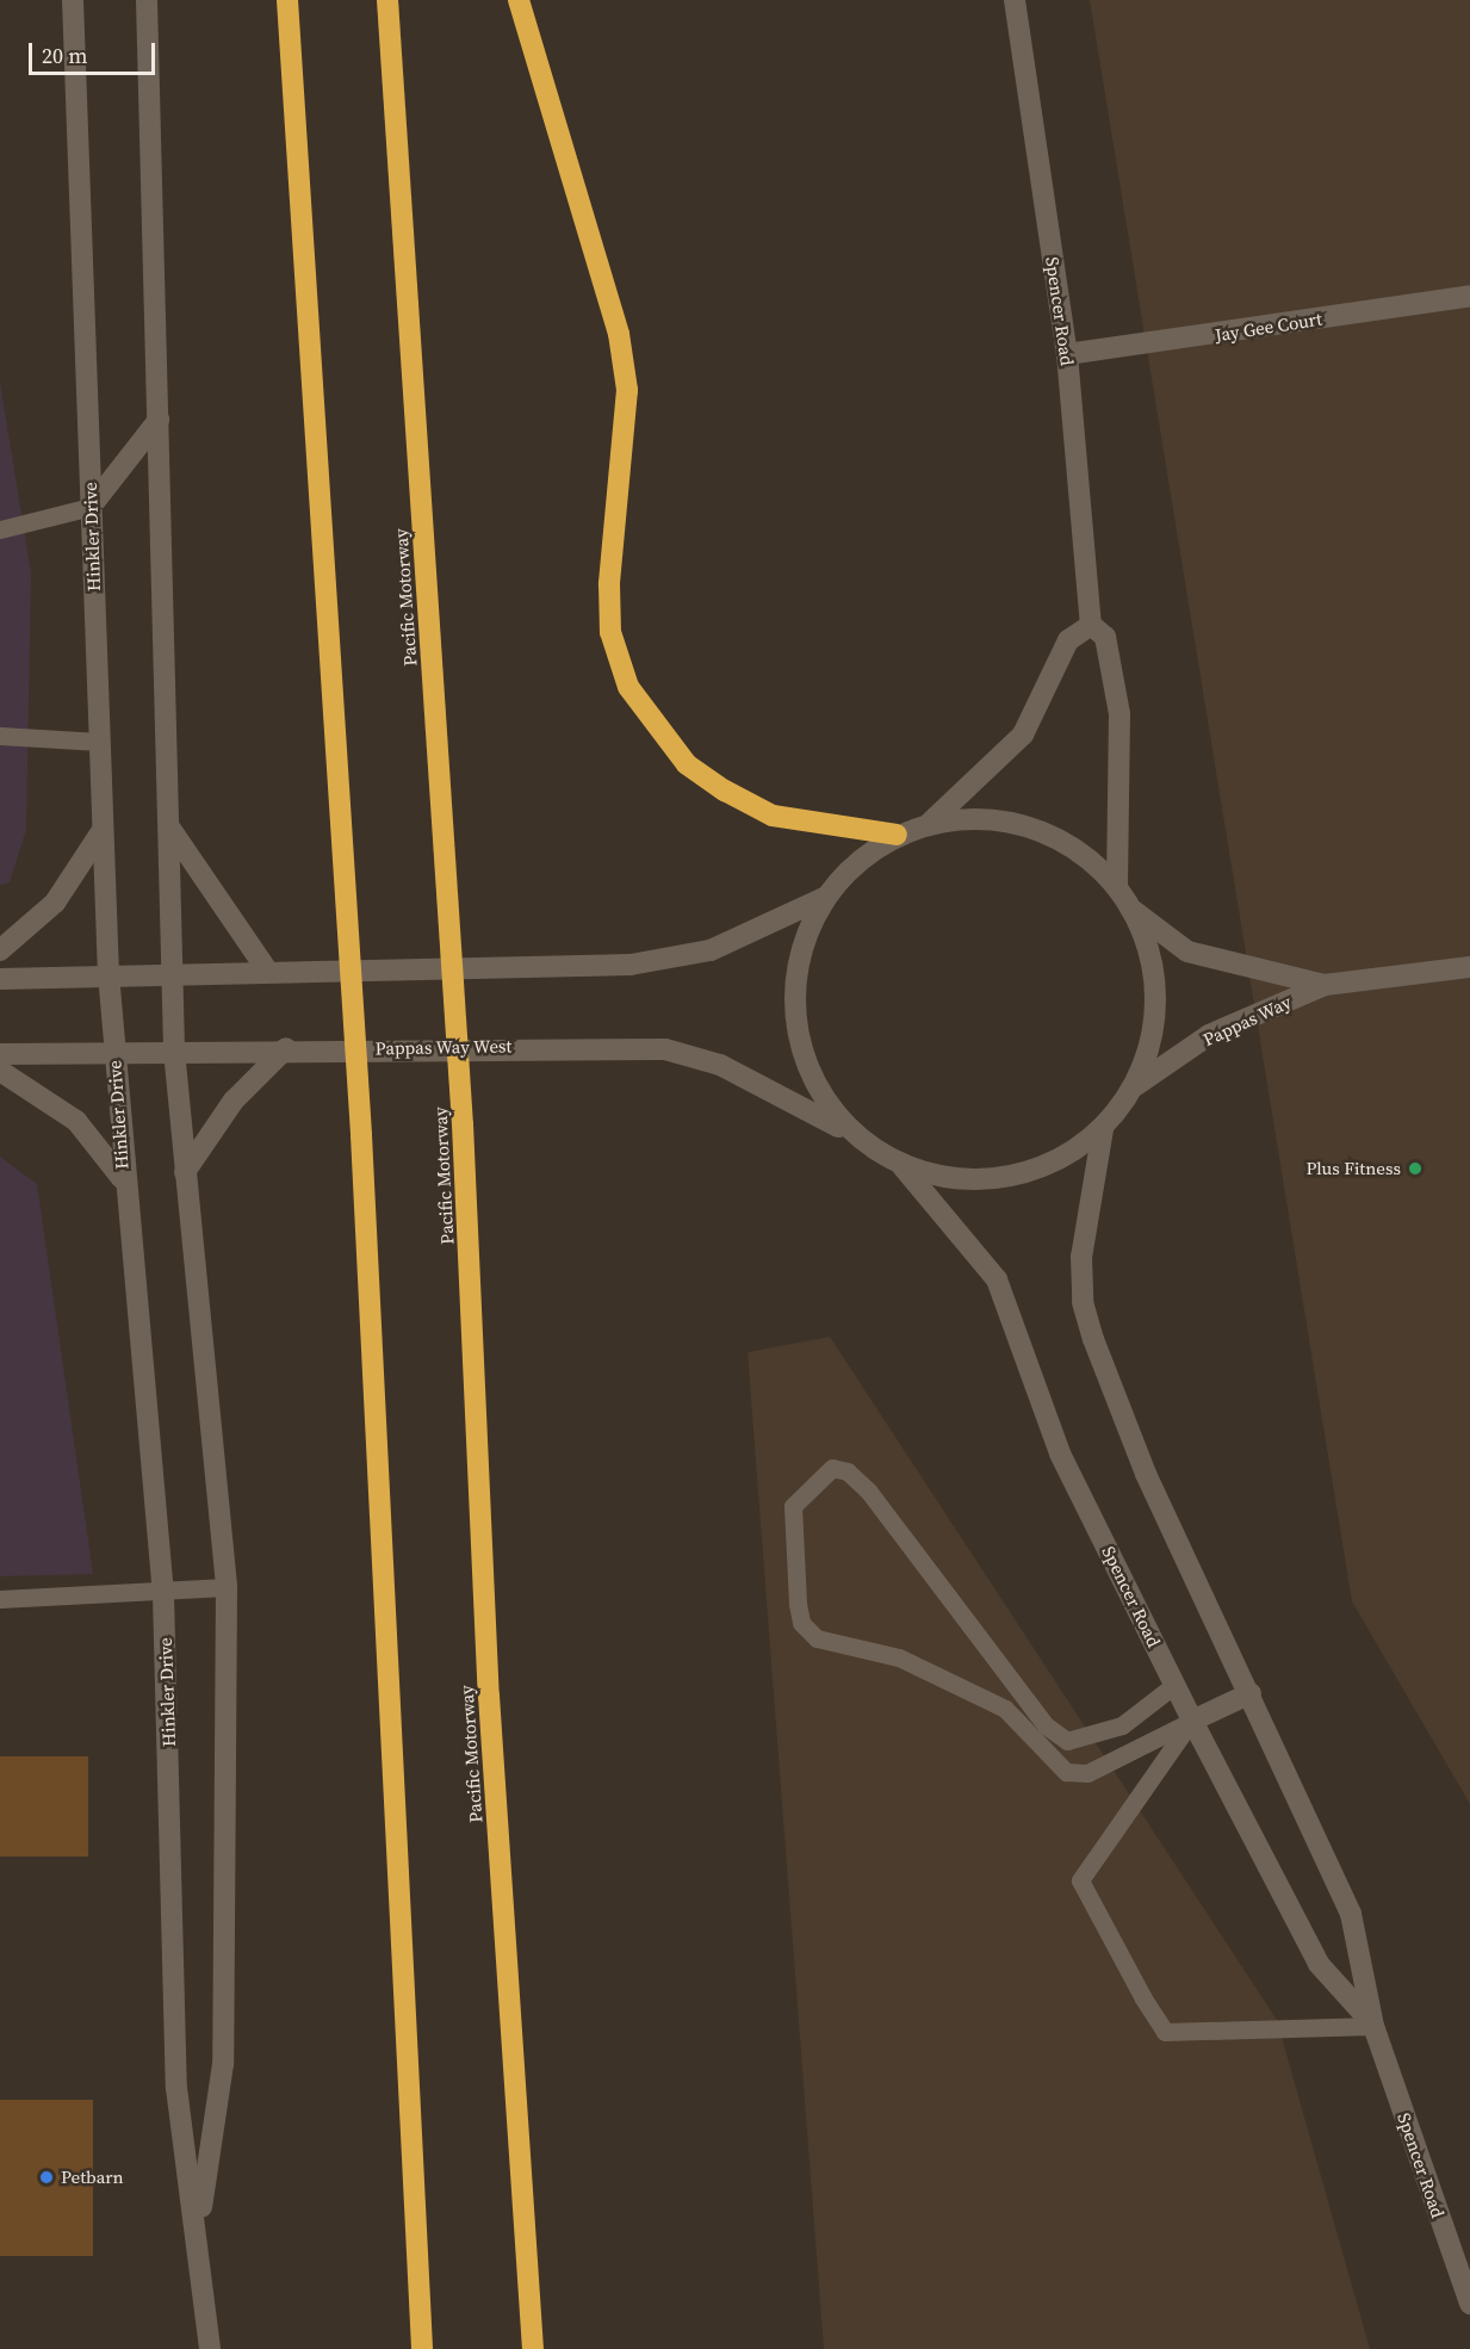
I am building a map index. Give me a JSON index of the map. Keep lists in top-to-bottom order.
{
  "streets": {
    "highway": ["Pacific Motorway"],
    "street": [
      "Spencer Road",
      "Jay Gee Court",
      "Hinkler Drive",
      "Pappas Way",
      "Pappas Way West"
    ]
  },
  "crossings": [
    ["Spencer Road", "Jay Gee Court"],
    ["Hinkler Drive", "Pappas Way West"]
  ],
  "places": ["Plus Fitness", "Petbarn"],
  "scale_bar": "20 m"
}
